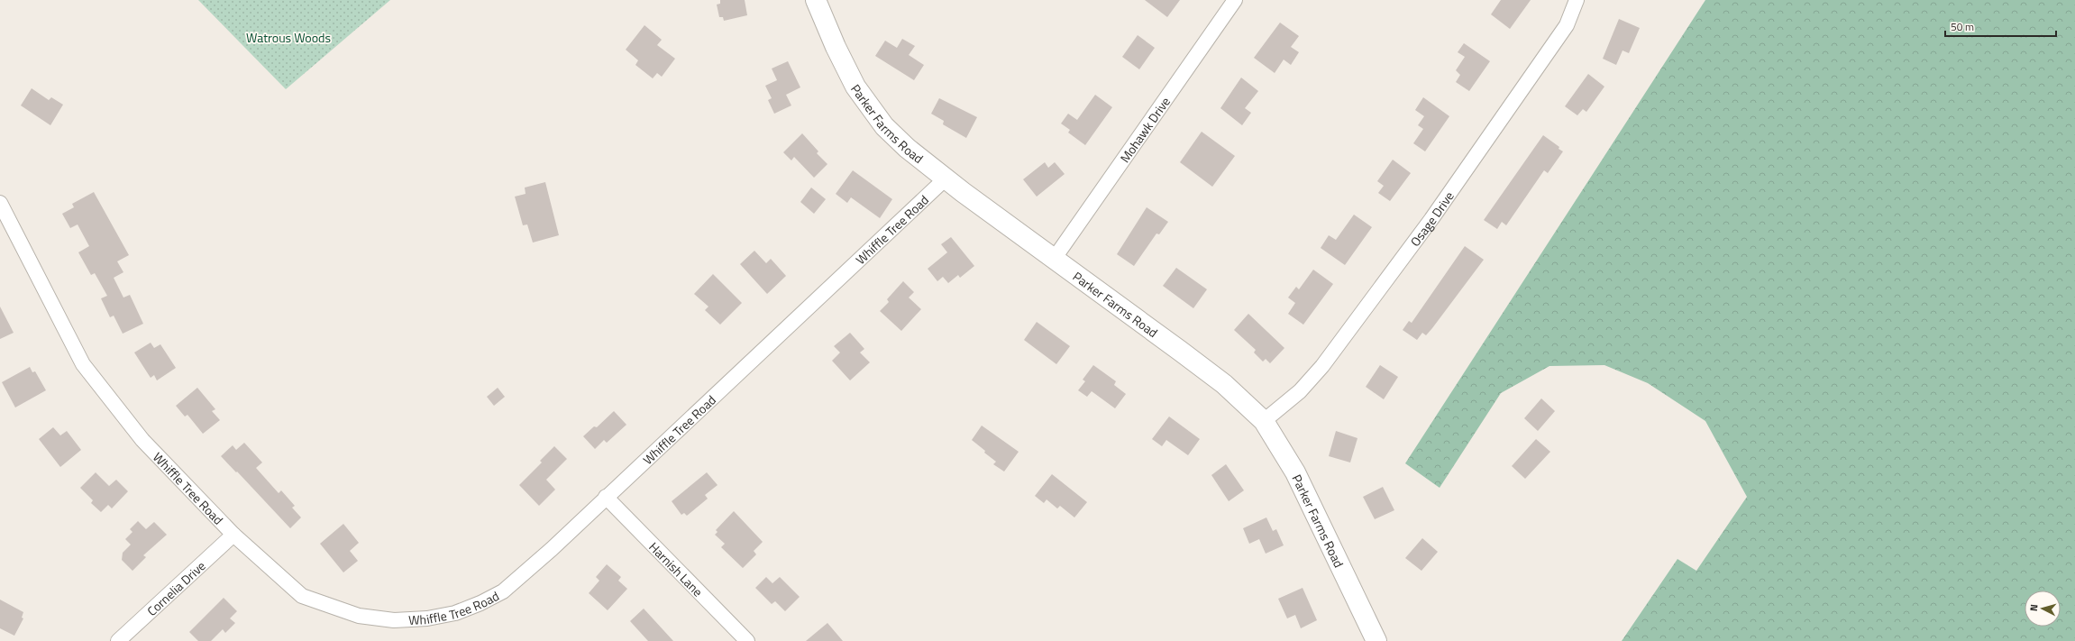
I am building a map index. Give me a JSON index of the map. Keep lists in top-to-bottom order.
{
  "streets": {
    "street": [
      "Parker Farms Road",
      "Mohawk Drive",
      "Osage Drive",
      "Whiffle Tree Road",
      "Harnish Lane",
      "Cornelia Drive"
    ]
  },
  "crossings": [
    ["Parker Farms Road", "Mohawk Drive"],
    ["Parker Farms Road", "Osage Drive"],
    ["Parker Farms Road", "Whiffle Tree Road"],
    ["Whiffle Tree Road", "Harnish Lane"],
    ["Whiffle Tree Road", "Cornelia Drive"]
  ],
  "parks": ["Watrous Woods"],
  "scale_bar": "50 m",
  "north": "left"
}
